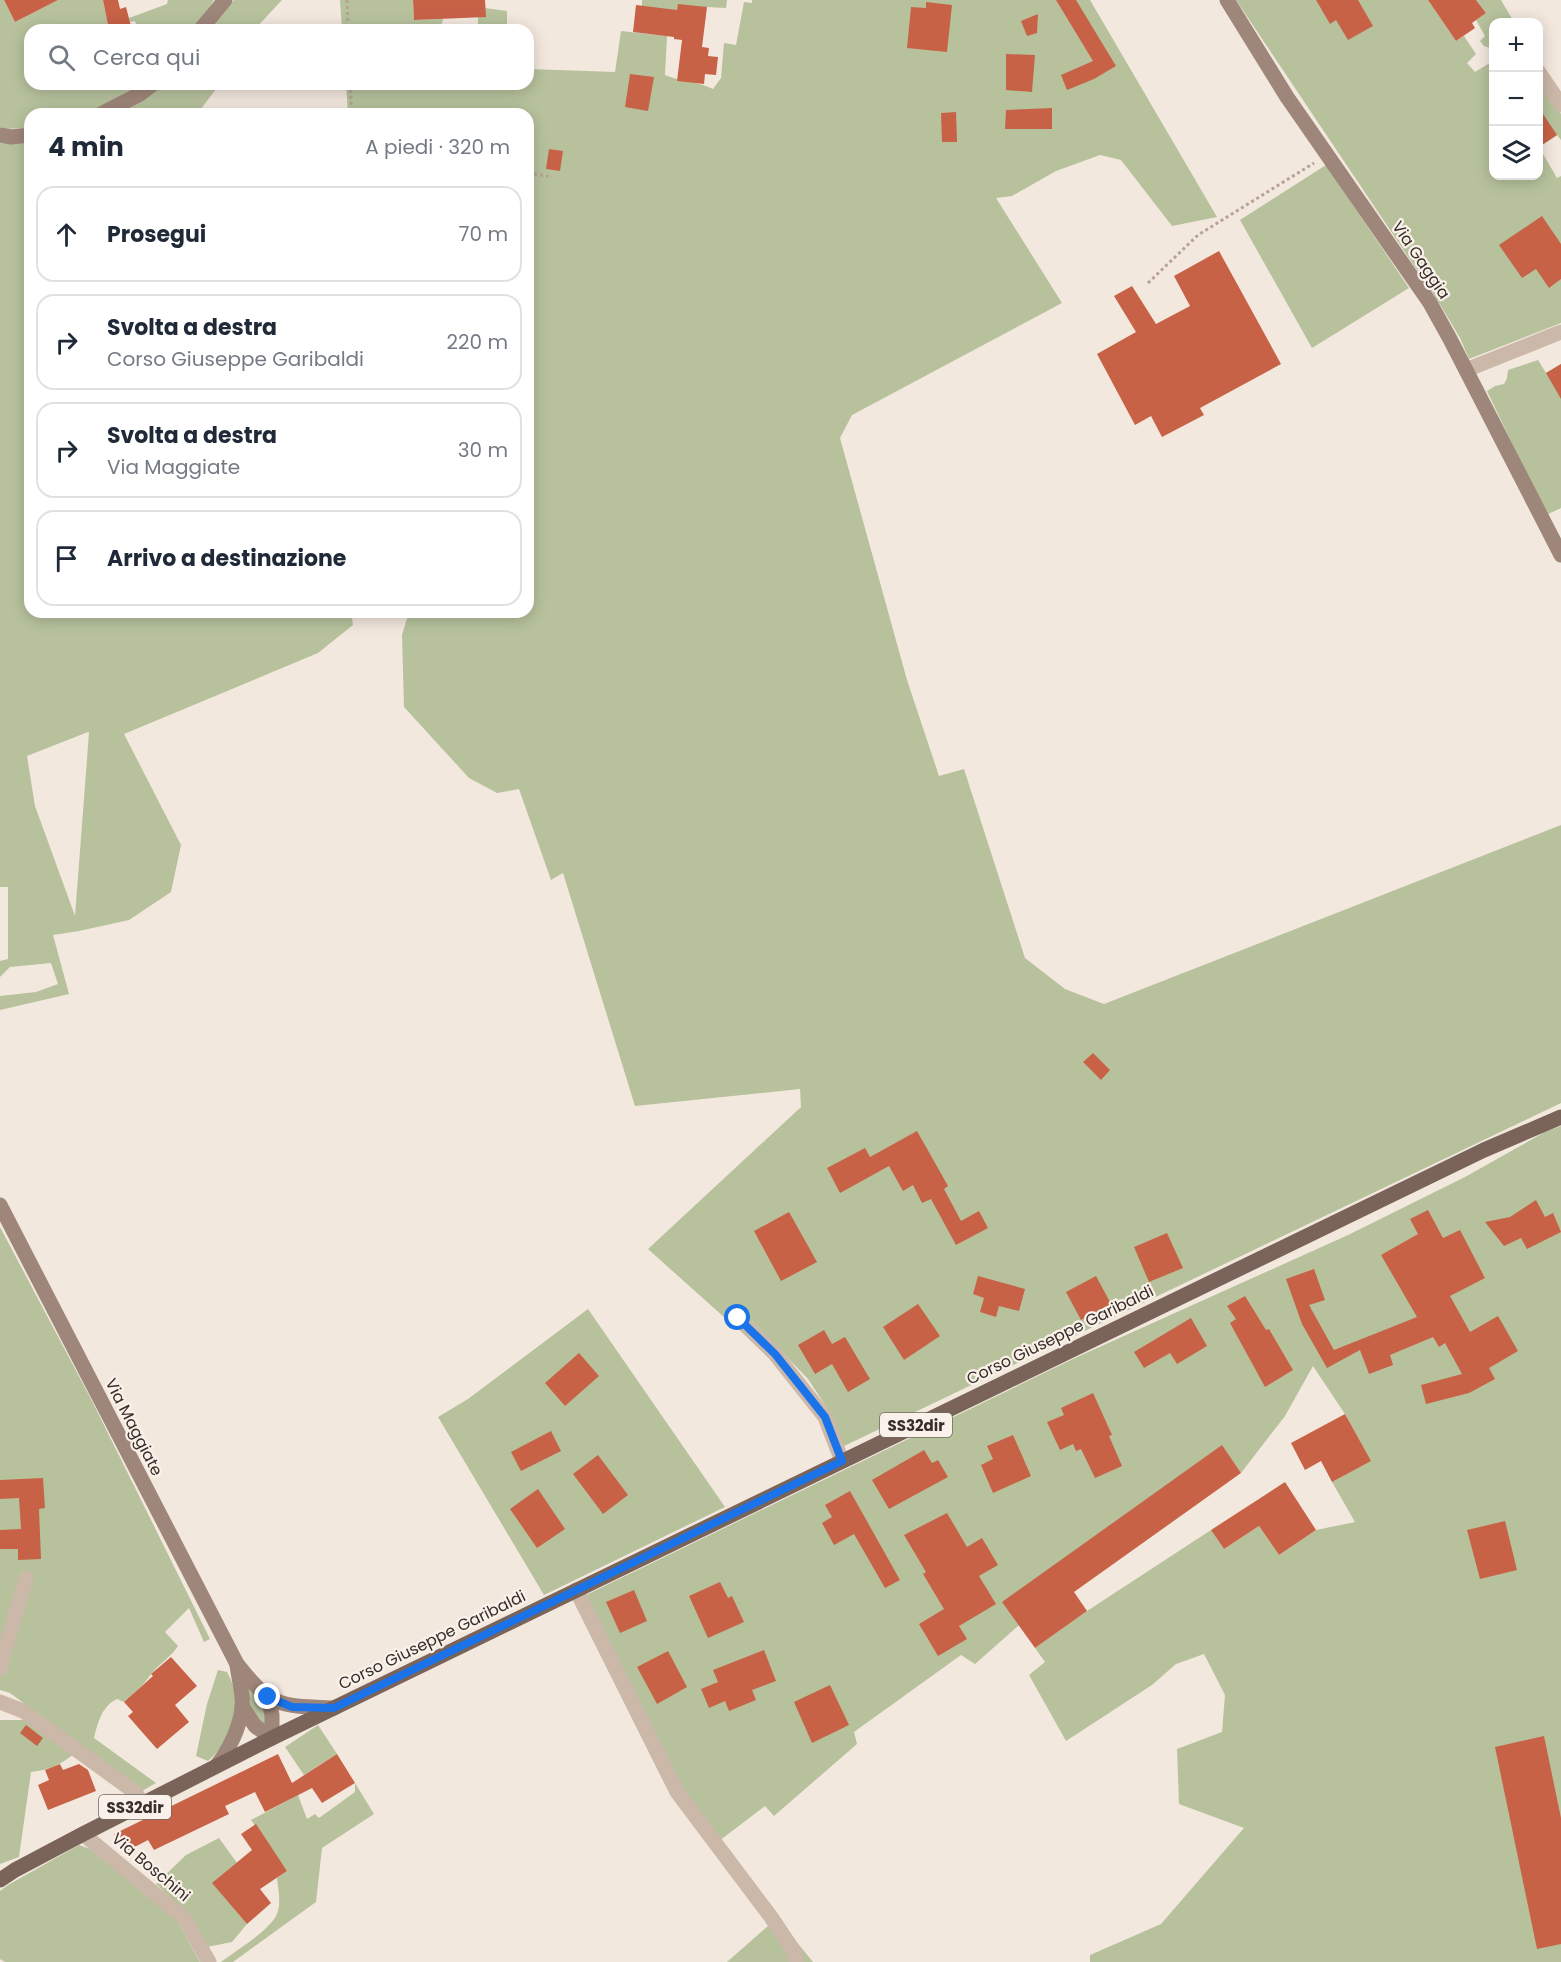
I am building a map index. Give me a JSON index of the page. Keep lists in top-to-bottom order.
{
  "streets": {
    "main road": ["Corso Giuseppe Garibaldi", "SS32dir"],
    "street": ["Via Gaggia", "Via Maggiate", "Via Boschini"]
  },
  "crossings": [
    ["Corso Giuseppe Garibaldi", "Via Maggiate"],
    ["Corso Giuseppe Garibaldi", "Via Boschini"]
  ],
  "page": {
    "map_buttons": ["+", "−"],
    "search": "Cerca qui",
    "heading": ["4 min", "A piedi · 320 m"],
    "list": [
      ["Prosegui", "70 m"],
      ["Svolta a destra", "Corso Giuseppe Garibaldi", "220 m"],
      ["Svolta a destra", "Via Maggiate", "30 m"],
      "Arrivo a destinazione"
    ]
  }
}
